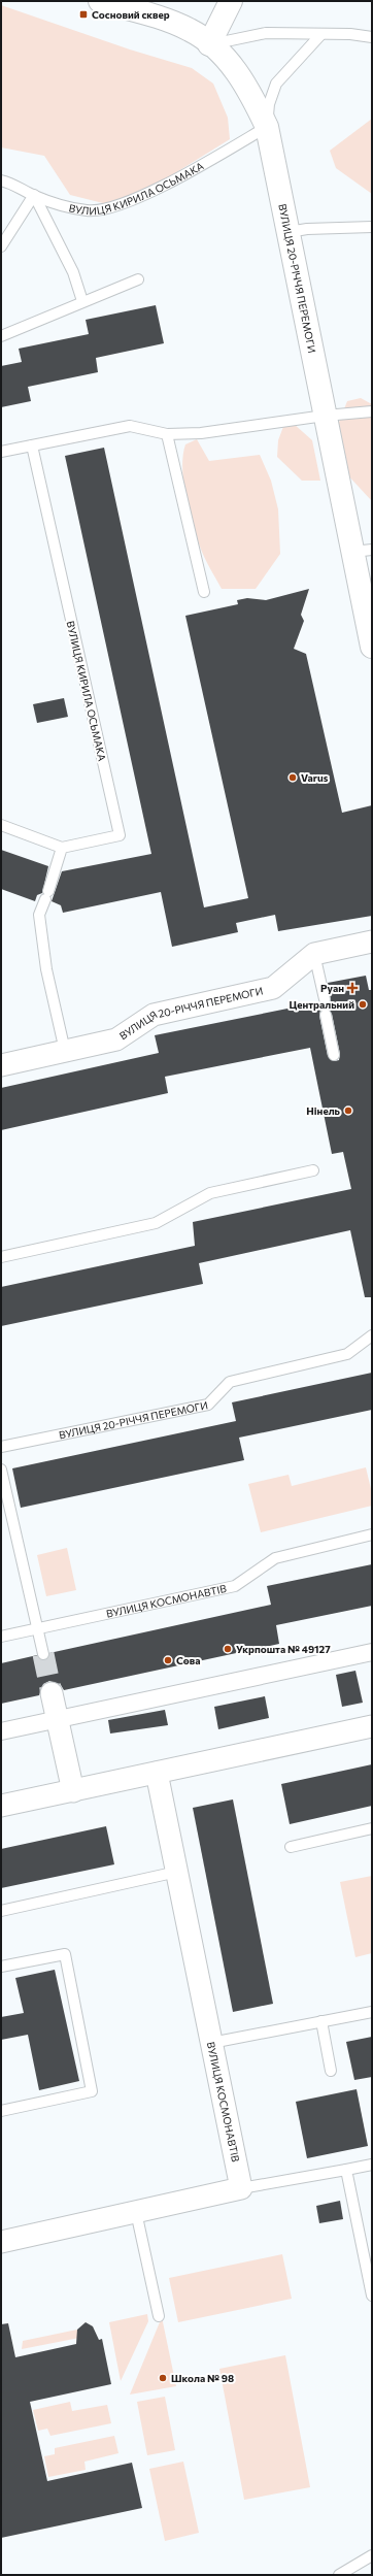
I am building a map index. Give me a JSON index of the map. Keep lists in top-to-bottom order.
{
  "streets": {
    "street": ["ВУЛИЦЯ 20-РІЧЧЯ ПЕРЕМОГИ", "ВУЛИЦЯ КОСМОНАВТІВ"],
    "lane": ["ВУЛИЦЯ КИРИЛА ОСЬМАКА"]
  },
  "crossings": [
    ["ВУЛИЦЯ КИРИЛА ОСЬМАКА", "ВУЛИЦЯ 20-РІЧЧЯ ПЕРЕМОГИ"]
  ],
  "places": {
    "transit": ["Сосновий сквер"],
    "other": [
      "Varus",
      "Центральний",
      "Нінель",
      "Укрпошта № 49127",
      "Сова",
      "Школа № 98"
    ],
    "health": ["Руан"]
  }
}
